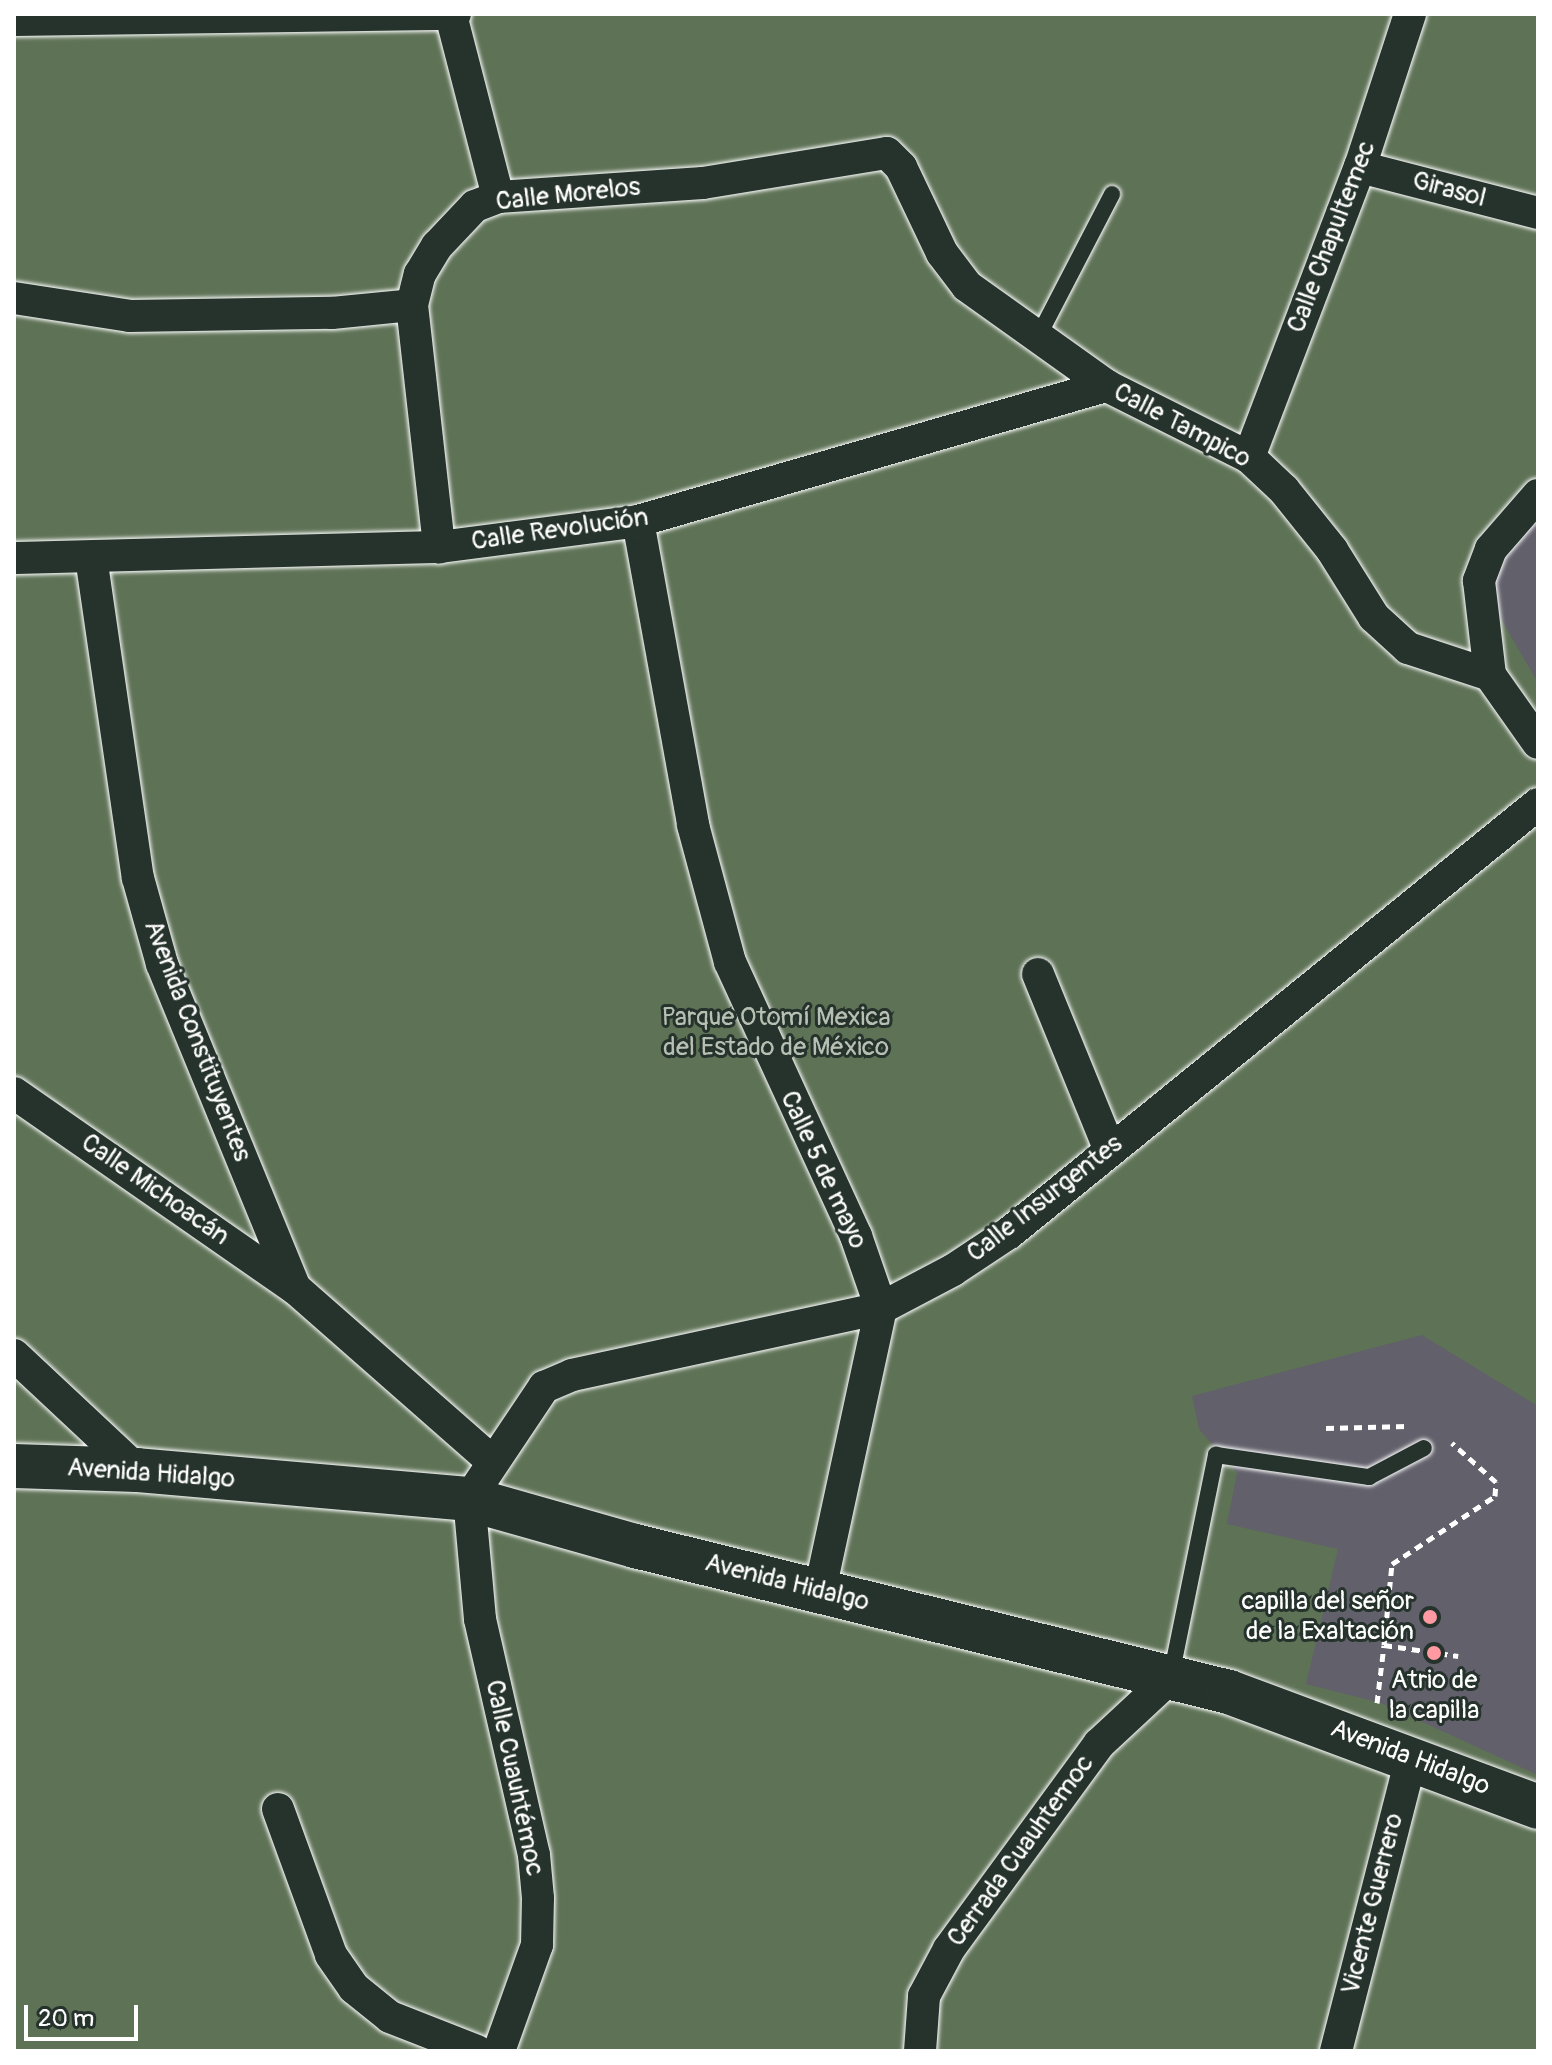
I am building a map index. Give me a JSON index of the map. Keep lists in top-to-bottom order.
{
  "streets": {
    "main road": ["Avenida Hidalgo"],
    "street": [
      "Girasol",
      "Calle Morelos",
      "Calle Chapultemec",
      "Calle Tampico",
      "Calle Revolución",
      "Avenida Constituyentes",
      "Calle 5 de mayo",
      "Calle Michoacán",
      "Calle Insurgentes",
      "Calle Cuauhtémoc",
      "Cerrada Cuauhtemoc",
      "Vicente Guerrero"
    ]
  },
  "crossings": [
    ["Girasol", "Calle Chapultemec"],
    ["Calle Morelos", "Calle Tampico"],
    ["Calle Chapultemec", "Calle Tampico"],
    ["Calle Tampico", "Calle Revolución"],
    ["Calle Revolución", "Avenida Constituyentes"],
    ["Calle Revolución", "Calle 5 de mayo"],
    ["Avenida Constituyentes", "Calle Michoacán"],
    ["Avenida Constituyentes", "Calle Insurgentes"],
    ["Calle 5 de mayo", "Calle Insurgentes"],
    ["Calle Insurgentes", "Avenida Hidalgo"],
    ["Calle Insurgentes", "Calle Cuauhtémoc"],
    ["Avenida Hidalgo", "Calle Cuauhtémoc"],
    ["Avenida Hidalgo", "Cerrada Cuauhtemoc"],
    ["Avenida Hidalgo", "Vicente Guerrero"]
  ],
  "parks": ["Parque Otomí Mexica del Estado de México"],
  "places": ["capilla del señor de la Exaltación", "Atrio de la capilla"],
  "scale_bar": "20 m"
}
